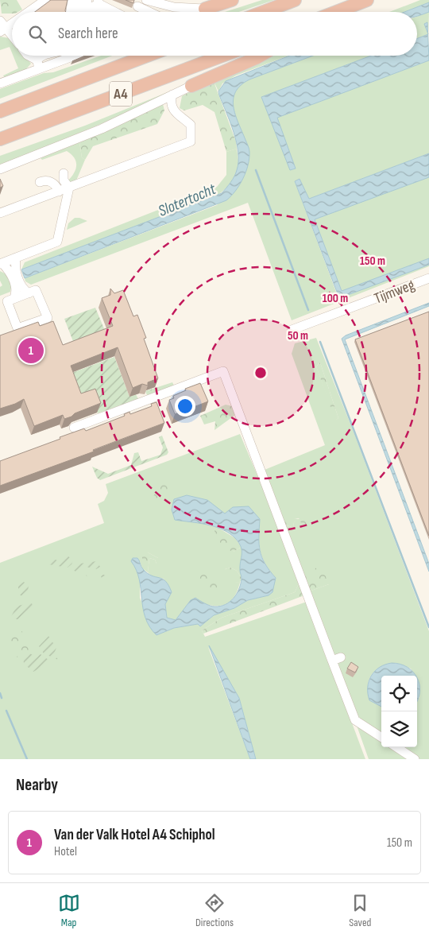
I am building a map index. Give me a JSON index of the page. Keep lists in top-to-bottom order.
{
  "streets": {
    "highway": ["A4"],
    "street": ["Tijmweg"]
  },
  "water": ["Slotertocht"],
  "page": {
    "search": "Search here",
    "pins": "1",
    "heading": "Nearby",
    "list": [
      {
        "mark": "1",
        "name": "Van der Valk Hotel A4 Schiphol",
        "note": "Hotel",
        "value": "150 m"
      }
    ],
    "nav": ["Map", "Directions", "Saved"]
  },
  "rings": ["150 m", "100 m", "50 m"]
}
